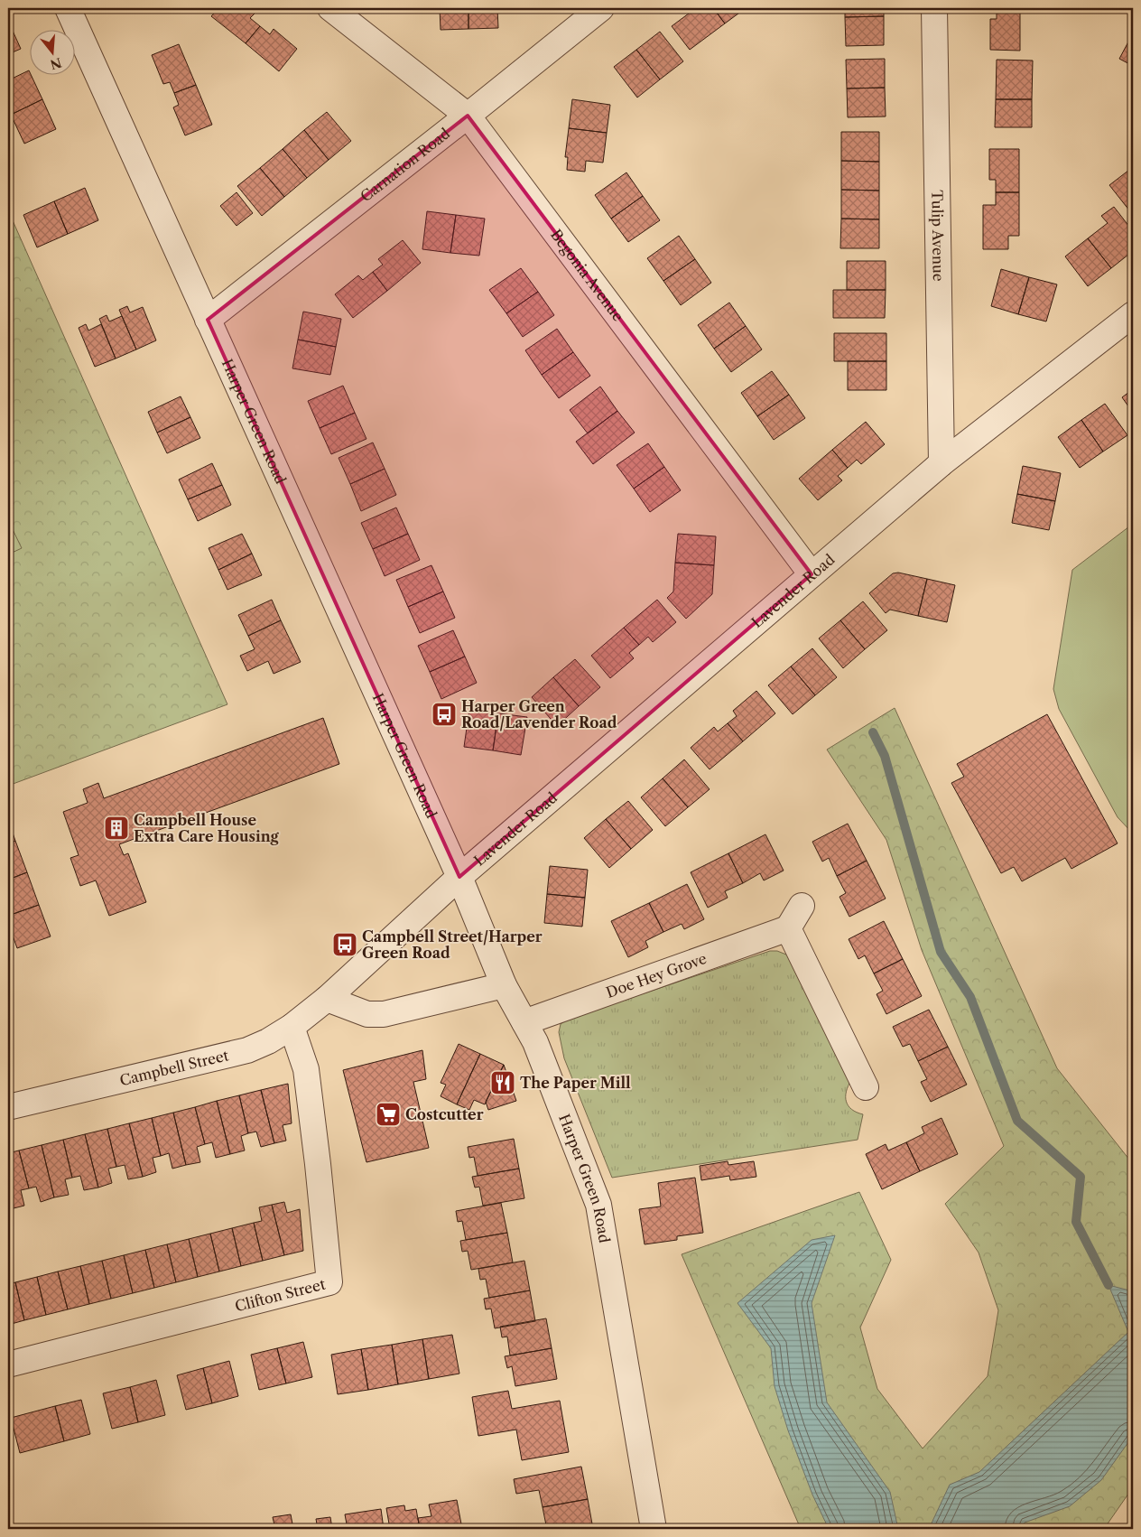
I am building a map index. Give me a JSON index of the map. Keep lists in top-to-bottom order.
{
  "streets": {
    "street": [
      "Carnation Road",
      "Tulip Avenue",
      "Begonia Avenue",
      "Harper Green Road",
      "Lavender Road",
      "Doe Hey Grove",
      "Campbell Street",
      "Clifton Street"
    ]
  },
  "crossings": [
    ["Carnation Road", "Begonia Avenue"],
    ["Carnation Road", "Harper Green Road"],
    ["Tulip Avenue", "Lavender Road"],
    ["Begonia Avenue", "Lavender Road"],
    ["Harper Green Road", "Lavender Road"],
    ["Harper Green Road", "Doe Hey Grove"],
    ["Harper Green Road", "Campbell Street"],
    ["Lavender Road", "Campbell Street"],
    ["Campbell Street", "Clifton Street"]
  ],
  "places": {
    "bus stop": ["Harper Green Road/Lavender Road", "Campbell Street/Harper Green Road"],
    "building": ["Campbell House Extra Care Housing"],
    "restaurant": ["The Paper Mill"],
    "supermarket": ["Costcutter"]
  },
  "north": "bottom"
}
